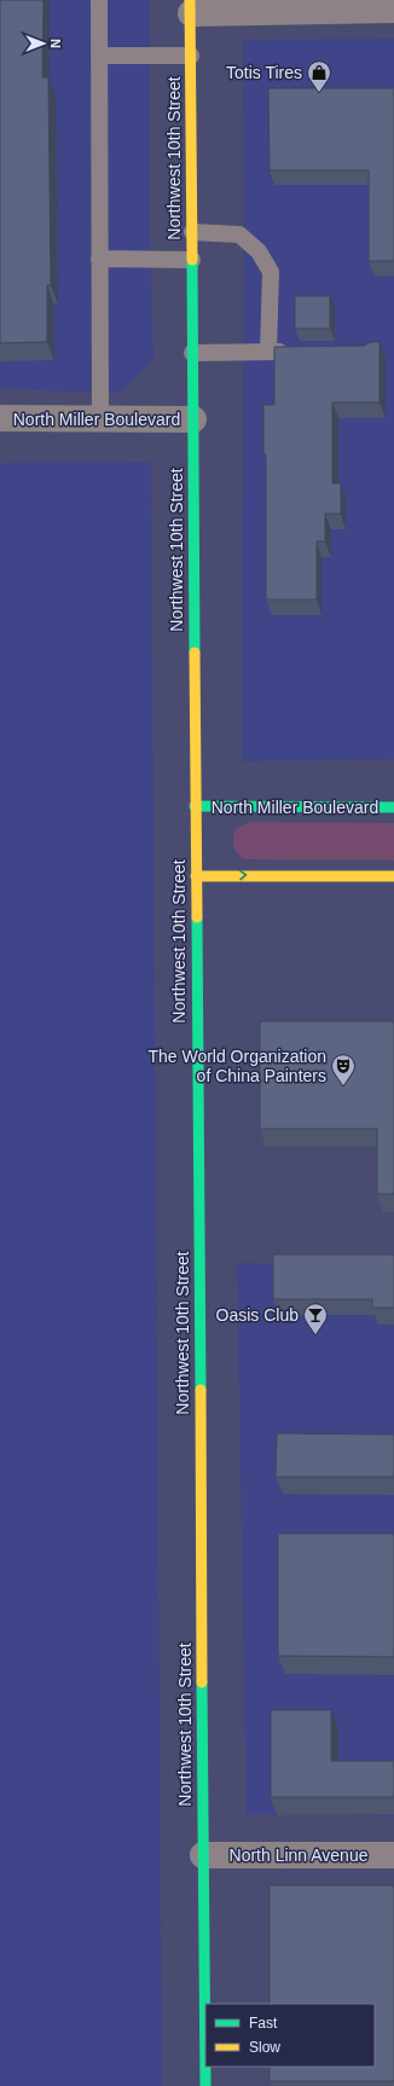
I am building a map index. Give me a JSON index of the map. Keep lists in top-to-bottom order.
{
  "streets": {
    "main road": ["Northwest 10th Street", "North Miller Boulevard"],
    "street": ["North Linn Avenue"]
  },
  "crossings": [
    ["Northwest 10th Street", "North Miller Boulevard"],
    ["Northwest 10th Street", "North Linn Avenue"]
  ],
  "places": {
    "shop": ["Totis Tires"],
    "theatre": ["The World Organization of China Painters"],
    "bar": ["Oasis Club"]
  },
  "legend": ["Fast", "Slow"],
  "north": "right"
}
